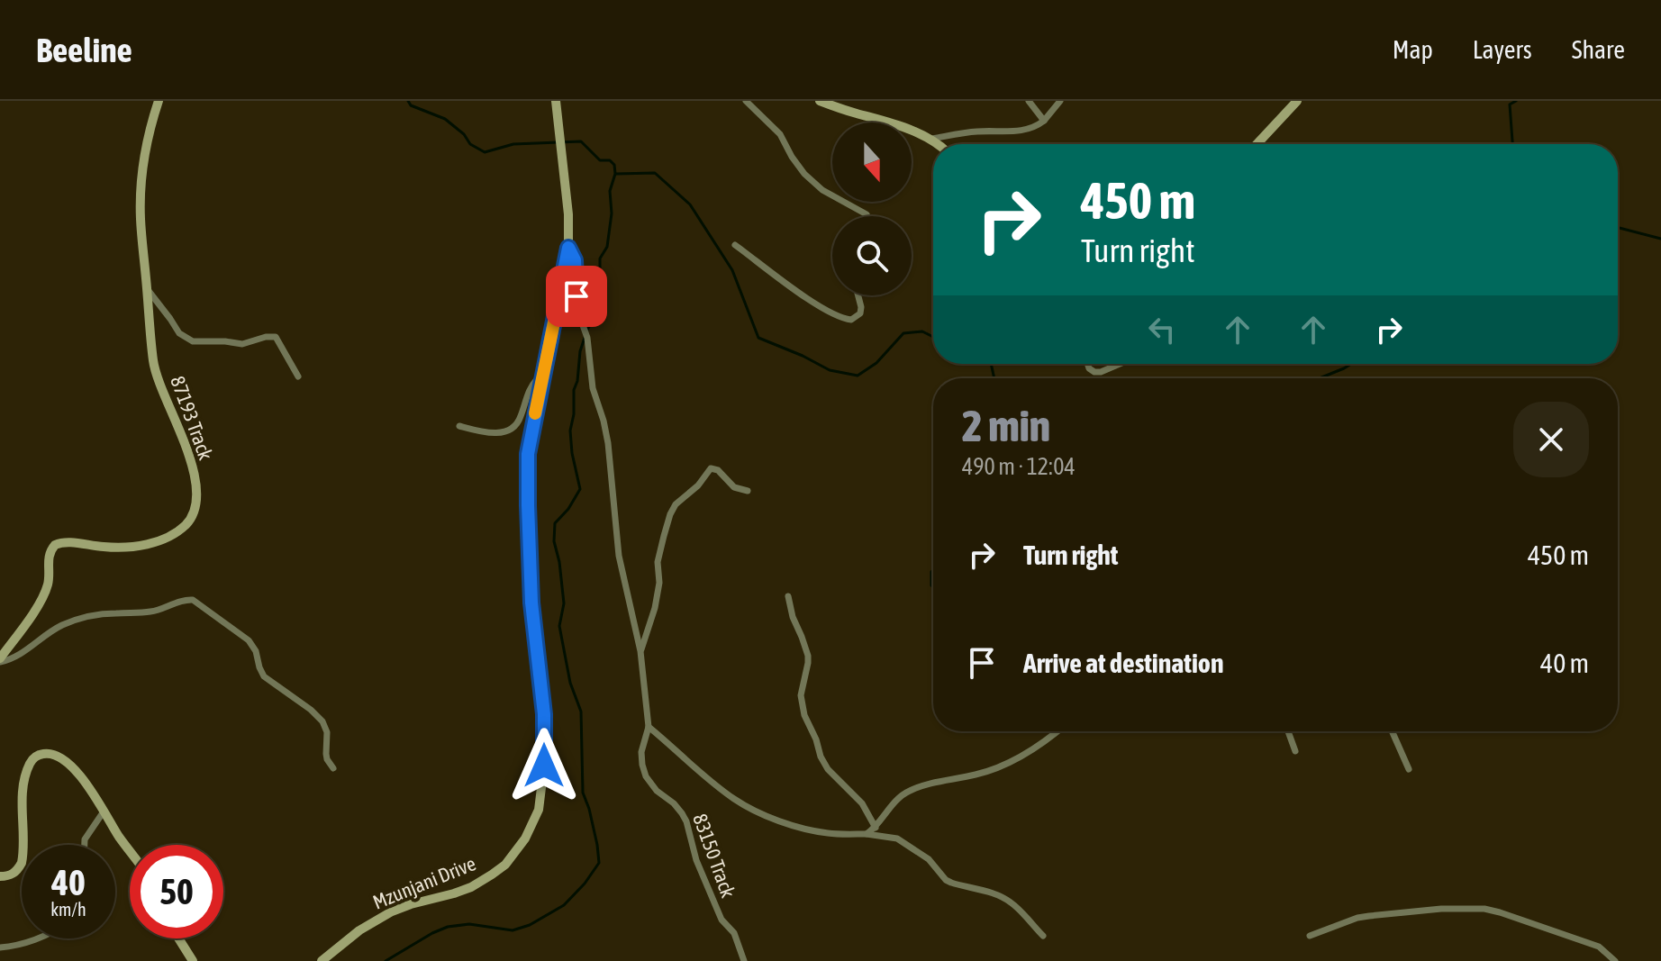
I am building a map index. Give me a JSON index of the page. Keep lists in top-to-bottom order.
{
  "streets": {
    "street": ["87193 Track", "83150 Track", "Mzunjani Drive"]
  },
  "crossings": [
    ["83150 Track", "Mzunjani Drive"]
  ],
  "north": "bottom",
  "page": {
    "header": "Beeline",
    "nav": ["Map", "Layers", "Share"],
    "turn": ["450 m", "Turn right"],
    "heading": ["2 min", "490 m · 12:04"],
    "list": [
      {
        "name": "Turn right",
        "value": "450 m"
      },
      {
        "name": "Arrive at destination",
        "value": "40 m"
      }
    ],
    "speed": "40 km/h",
    "limit": "50"
  }
}
